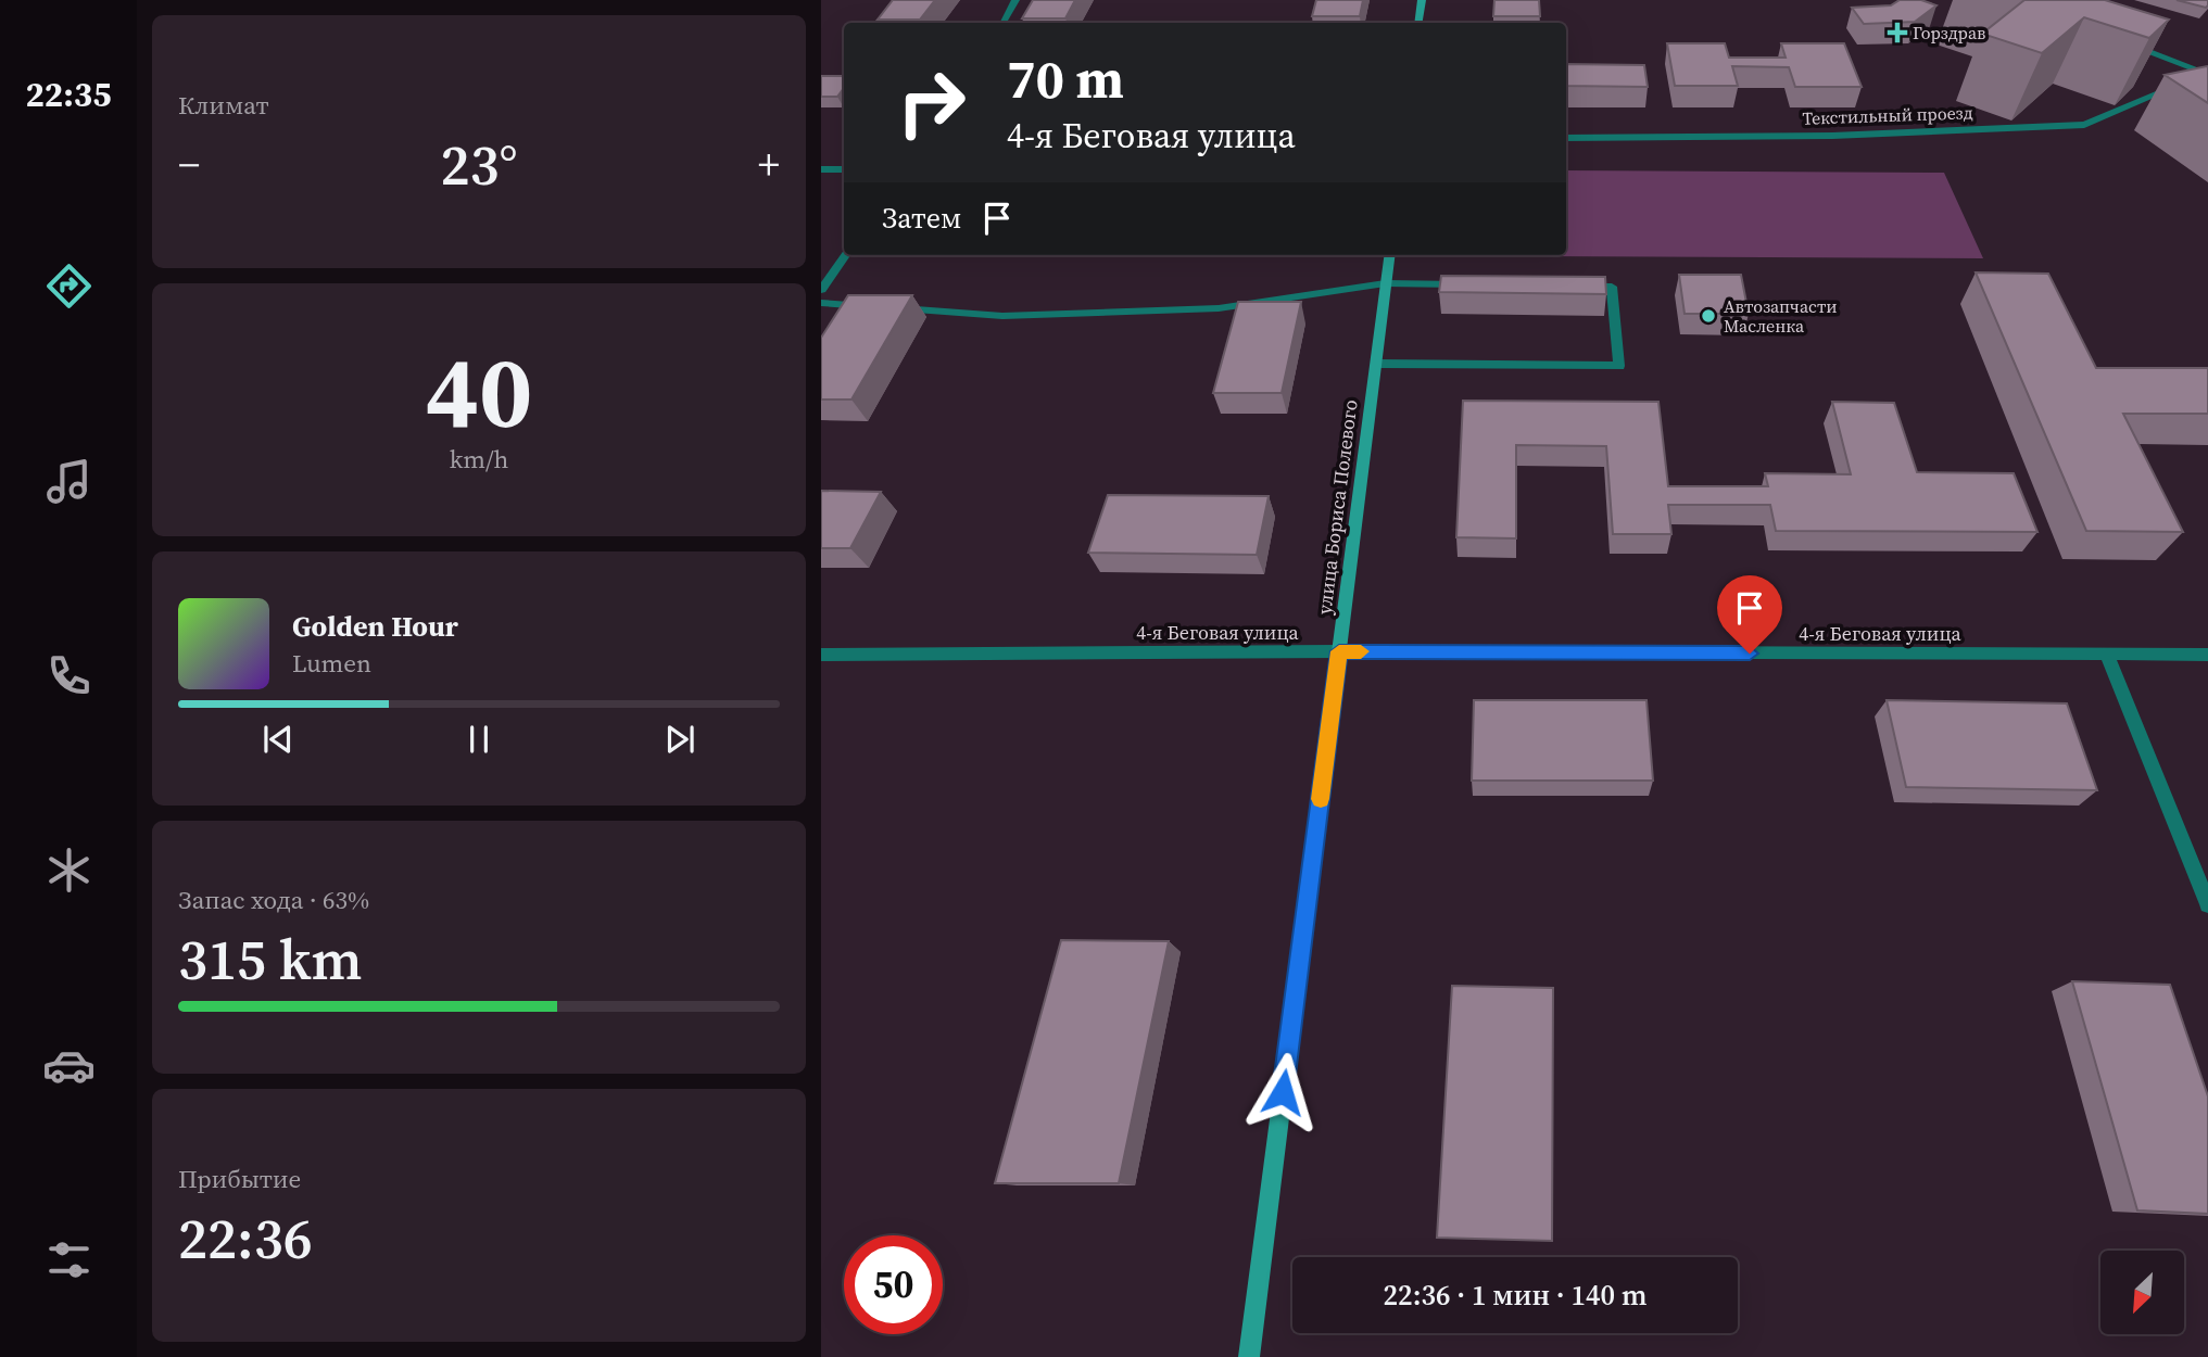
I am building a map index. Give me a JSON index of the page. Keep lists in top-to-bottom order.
{
  "streets": {
    "main road": ["улица Бориса Полевого"],
    "street": ["Текстильный проезд", "4-я Беговая улица"]
  },
  "crossings": [
    ["улица Бориса Полевого", "4-я Беговая улица"]
  ],
  "places": {
    "health": ["Горздрав"],
    "other": ["Автозапчасти Масленка"]
  },
  "north": "bottom left",
  "page": {
    "tabs": "22:35",
    "tile": [
      "Климат",
      ["40", "km/h"],
      ["Запас хода · 63%", "315 km"],
      ["Прибытие", "22:36"]
    ],
    "turn": ["70 m", "4-я Беговая улица"],
    "heat": ["−", "23°", "+"],
    "then": "Затем",
    "song": ["Golden Hour", "Lumen"],
    "limit": "50",
    "trip": "22:36 · 1 мин · 140 m"
  }
}
